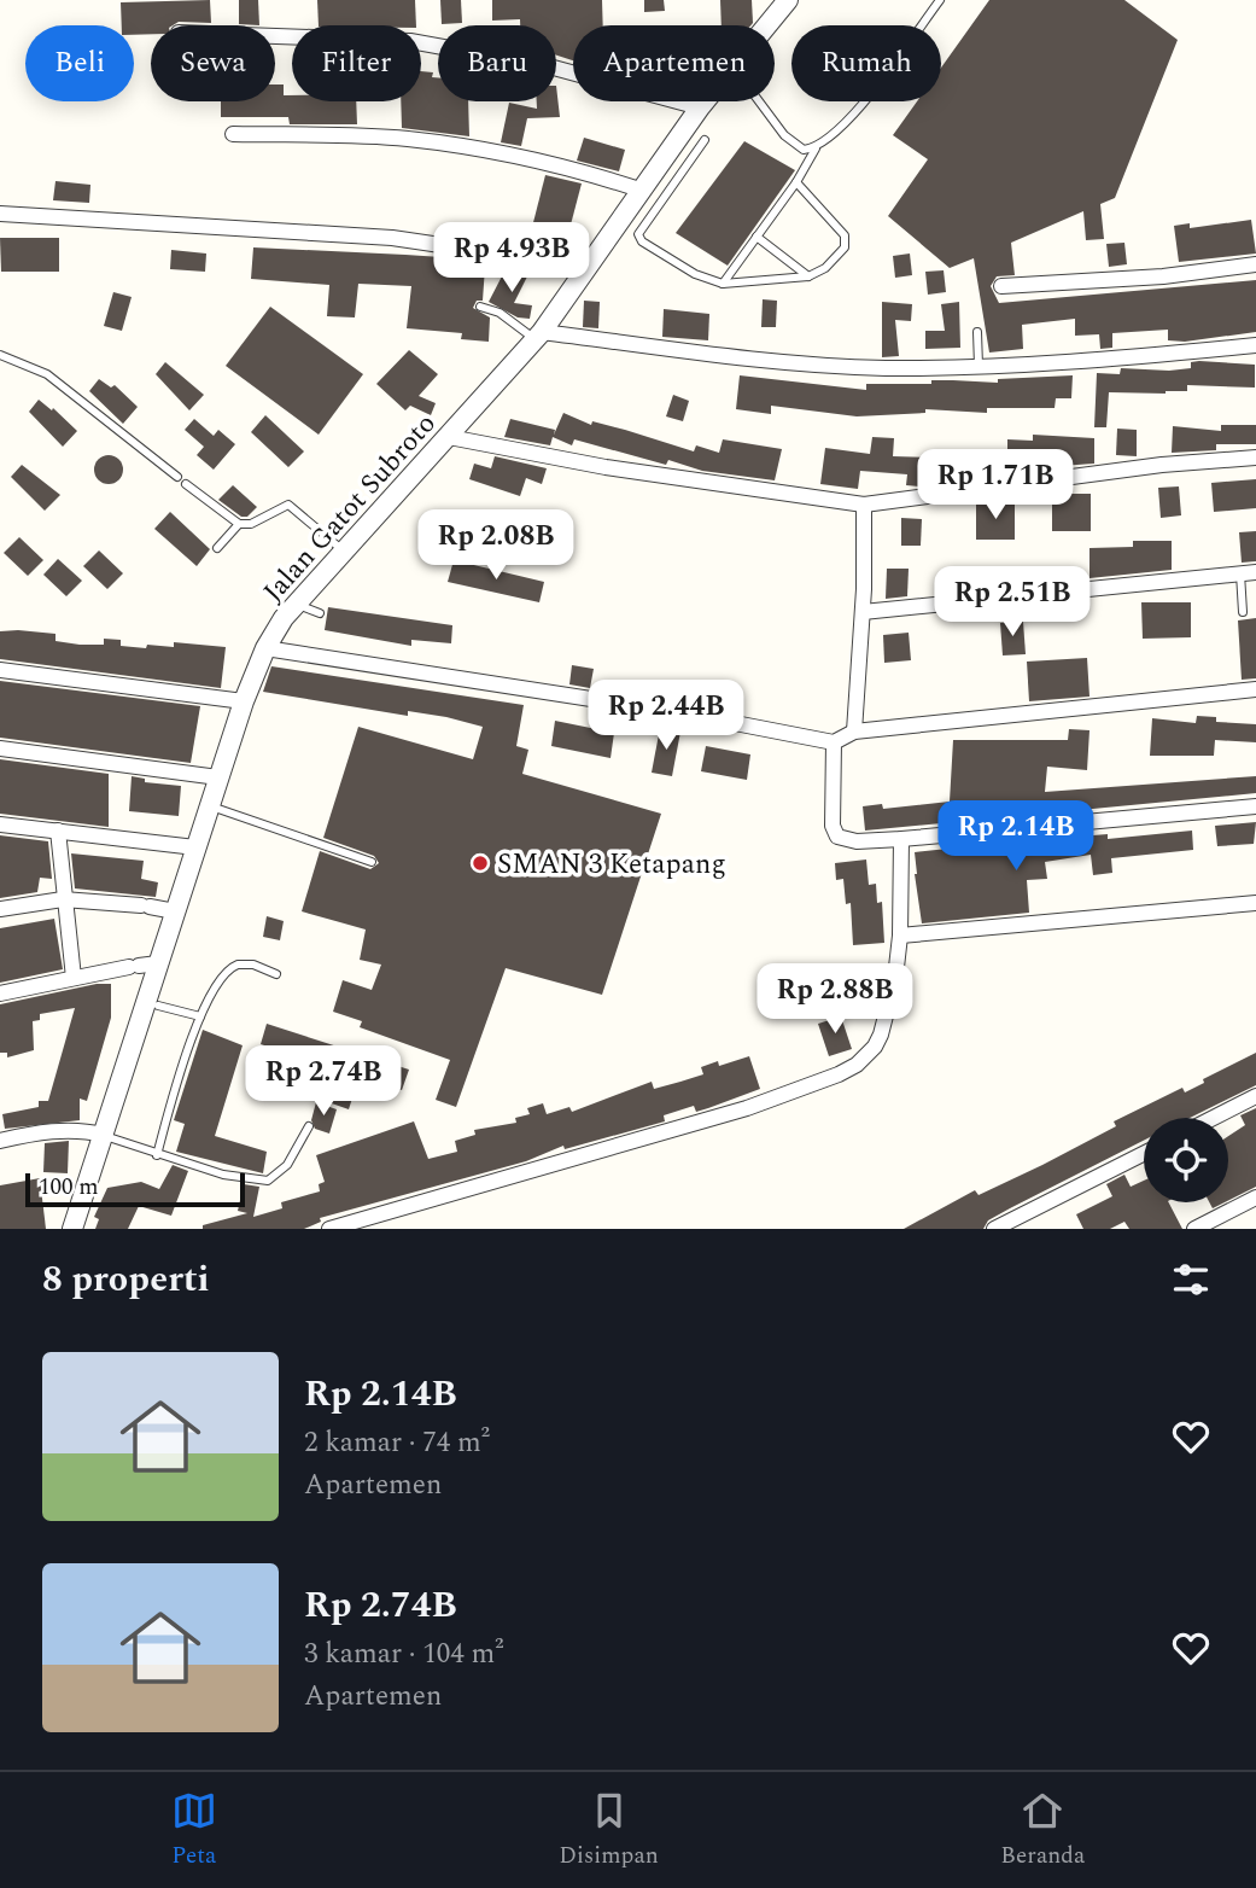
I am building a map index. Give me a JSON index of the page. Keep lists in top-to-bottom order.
{
  "streets": {
    "street": ["Jalan Gatot Subroto"]
  },
  "places": ["SMAN 3 Ketapang"],
  "scale_bar": "100 m",
  "page": {
    "chip": [
      "Beli",
      "Sewa",
      "Filter",
      "Baru",
      "Apartemen",
      "Rumah"
    ],
    "price": [
      "Rp 4.93B",
      "Rp 1.71B",
      "Rp 2.08B",
      "Rp 2.51B",
      "Rp 2.44B",
      "Rp 2.14B",
      "Rp 2.88B",
      "Rp 2.74B"
    ],
    "scale": "100 m",
    "heading": "8 properti",
    "list": [
      {
        "name": "Rp 2.14B",
        "note": "2 kamar · 74 m² · Apartemen"
      },
      {
        "name": "Rp 2.74B",
        "note": "3 kamar · 104 m² · Apartemen"
      }
    ],
    "tabs": ["Peta", "Disimpan", "Beranda"]
  }
}
